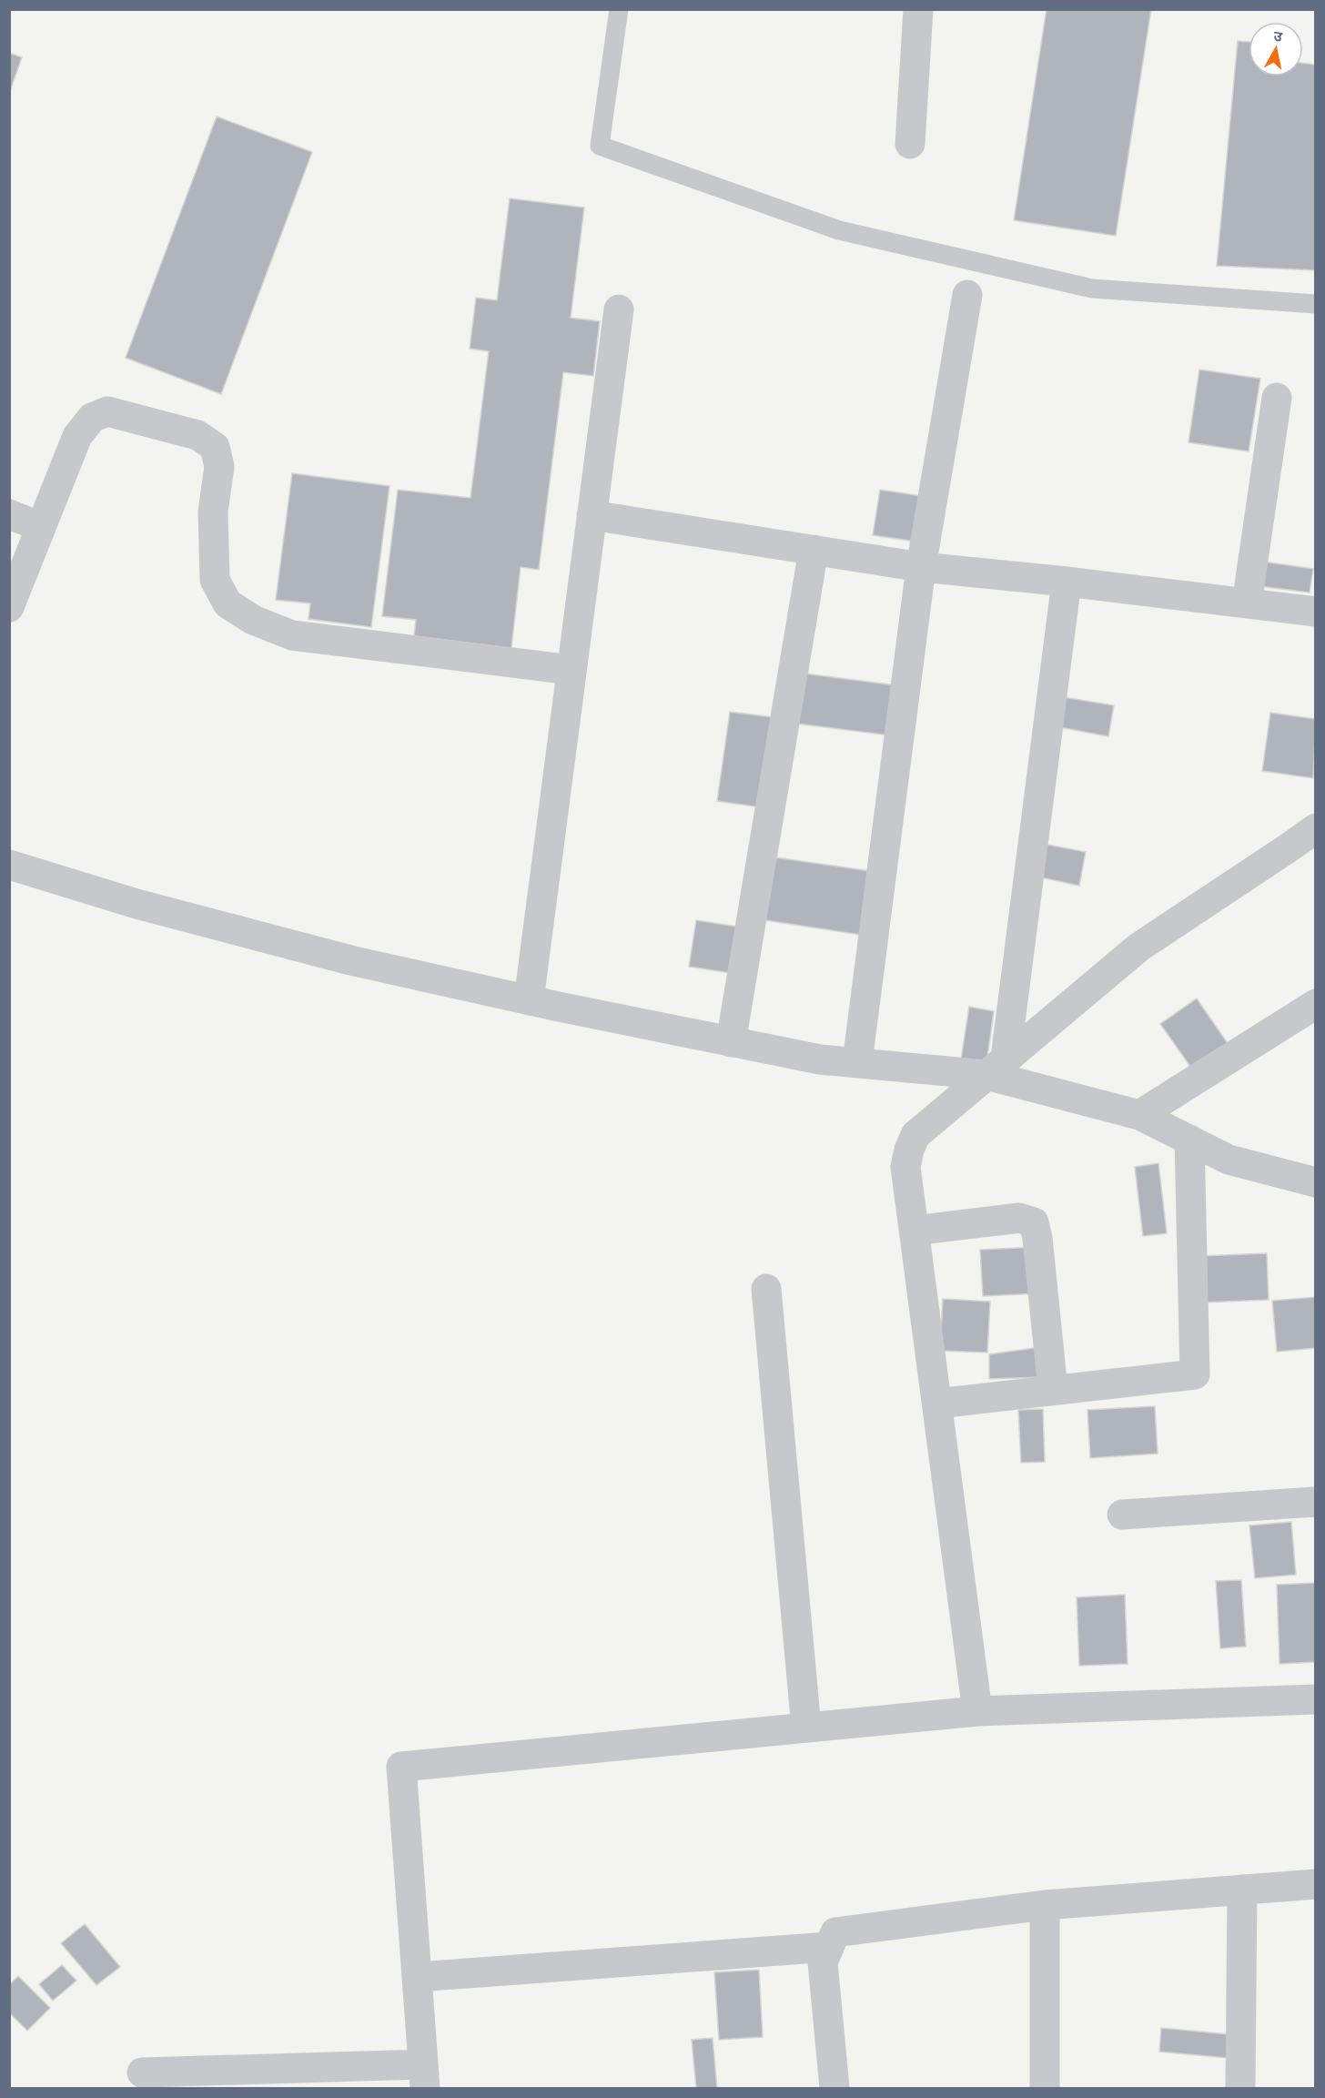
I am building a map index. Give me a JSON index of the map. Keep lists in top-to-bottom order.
{
  "north": "top"
}
